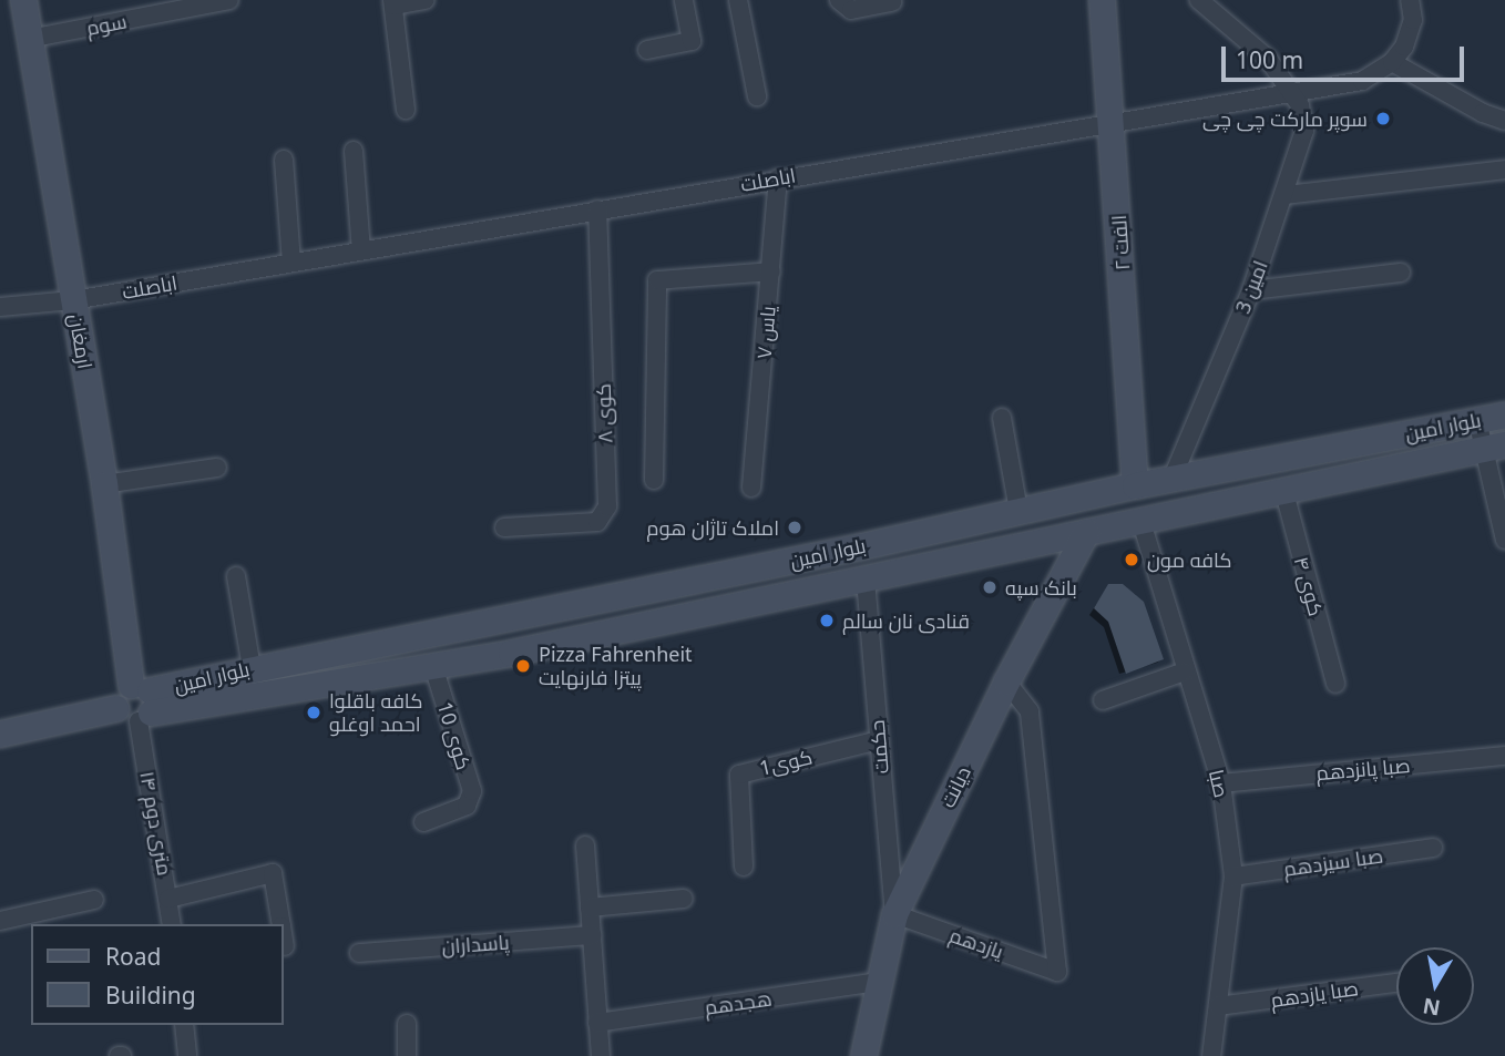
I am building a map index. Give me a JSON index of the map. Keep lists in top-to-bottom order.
{
  "streets": {
    "main road": [
      "الفت ۲",
      "ارمغان",
      "بلوار امین",
      "دیانت"
    ],
    "street": [
      "سوم",
      "اباصلت",
      "امین 3",
      "یاس ۷",
      "کوی ۸",
      "کوی ۴",
      "کوی 10",
      "حکمت",
      "کوی1",
      "صبا پانزدهم",
      "صبا",
      "۱۴ متری دوم",
      "صبا سیزدهم",
      "یازدهم",
      "پاسداران",
      "صبا یازدهم",
      "هجدهم"
    ]
  },
  "crossings": [
    ["سوم", "ارمغان"],
    ["اباصلت", "الفت ۲"],
    ["اباصلت", "امین 3"],
    ["اباصلت", "یاس ۷"],
    ["اباصلت", "ارمغان"],
    ["اباصلت", "کوی ۸"],
    ["الفت ۲", "بلوار امین"],
    ["امین 3", "بلوار امین"],
    ["ارمغان", "بلوار امین"],
    ["ارمغان", "۱۴ متری دوم"],
    ["بلوار امین", "کوی ۴"],
    ["بلوار امین", "کوی 10"],
    ["بلوار امین", "حکمت"],
    ["بلوار امین", "صبا"],
    ["بلوار امین", "دیانت"],
    ["بلوار امین", "۱۴ متری دوم"],
    ["حکمت", "کوی1"],
    ["حکمت", "دیانت"],
    ["حکمت", "یازدهم"],
    ["صبا پانزدهم", "صبا"],
    ["صبا", "صبا سیزدهم"],
    ["صبا", "صبا یازدهم"],
    ["دیانت", "یازدهم"],
    ["دیانت", "هجدهم"]
  ],
  "places": [
    "سوپر مارکت چی چی",
    "املاک تاژان هوم",
    "کافه مون",
    "بانک سپه",
    "قنادی نان سالم",
    "Pizza Fahrenheit پیتزا فارنهایت",
    "کافه باقلوا احمد اوغلو"
  ],
  "legend": ["Road", "Building"],
  "scale_bar": "100 m",
  "north": "bottom"
}
